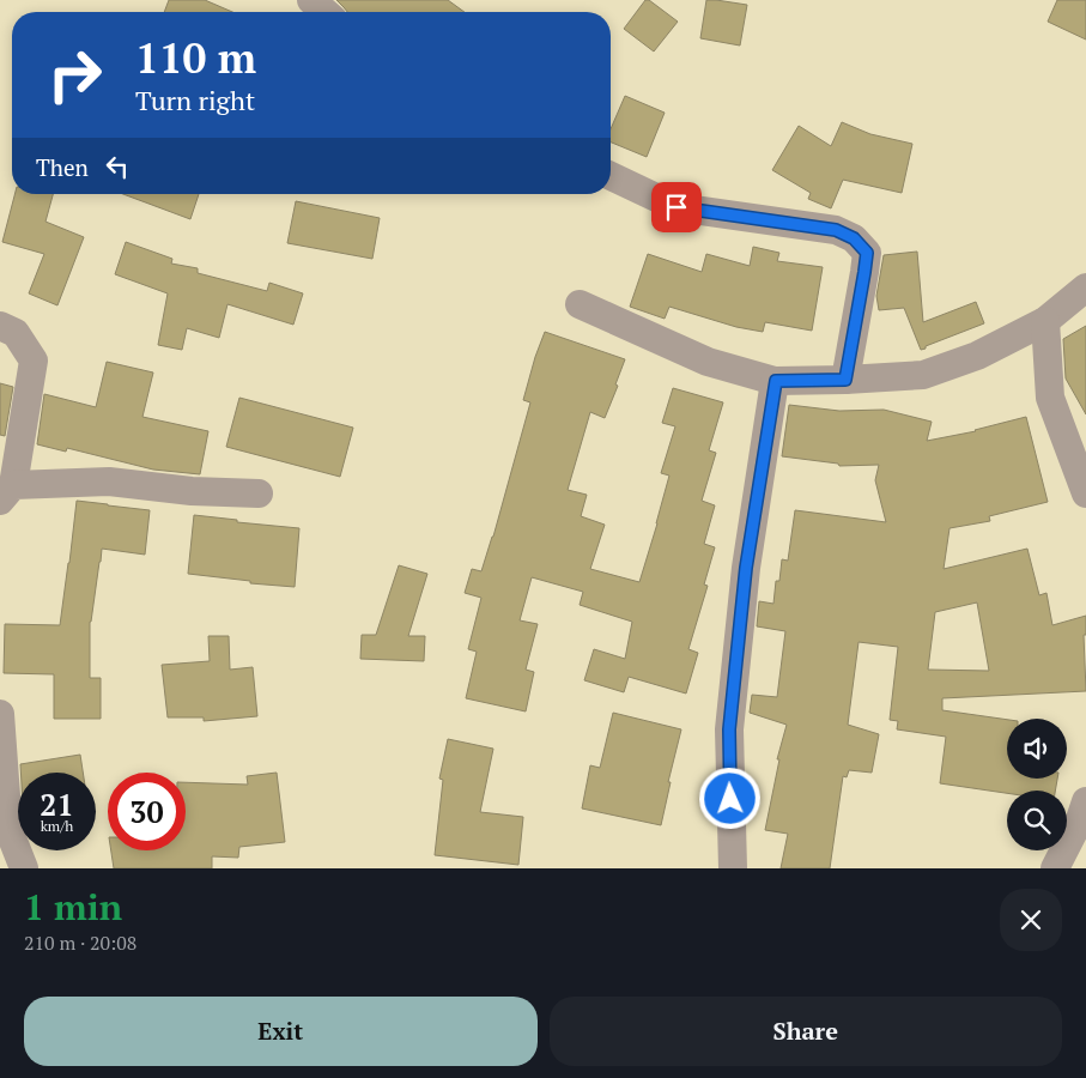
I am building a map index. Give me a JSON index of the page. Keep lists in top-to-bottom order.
{
  "page": {
    "turn": ["110 m", "Turn right"],
    "then": "Then",
    "speed": "21 km/h",
    "limit": "30",
    "heading": ["1 min", "210 m · 20:08"],
    "buttons": ["Exit", "Share"]
  }
}
